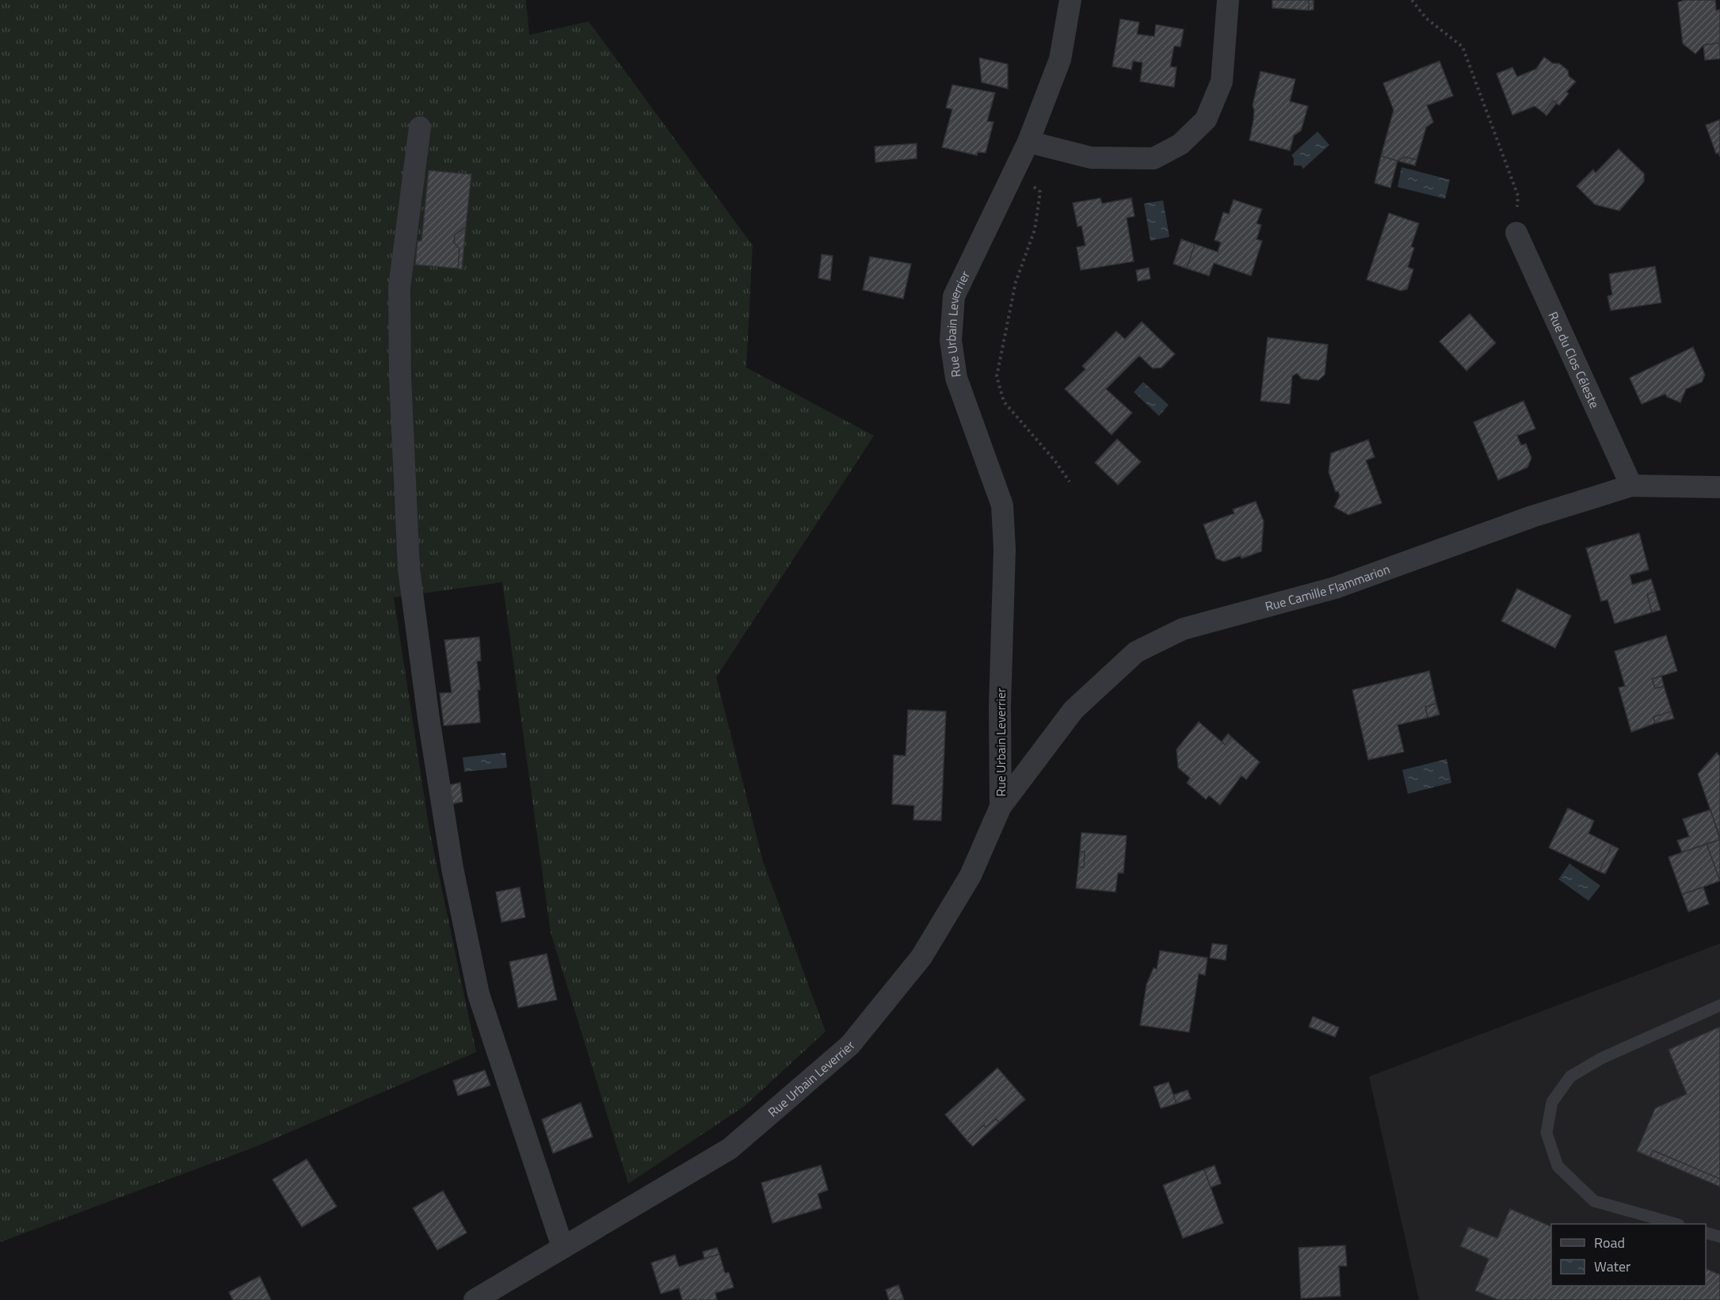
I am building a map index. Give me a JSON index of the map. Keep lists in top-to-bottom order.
{
  "streets": {
    "street": ["Rue Urbain Leverrier", "Rue du Clos Céleste", "Rue Camille Flammarion"]
  },
  "crossings": [
    ["Rue Urbain Leverrier", "Rue Camille Flammarion"],
    ["Rue du Clos Céleste", "Rue Camille Flammarion"]
  ],
  "legend": ["Road", "Water"]
}
